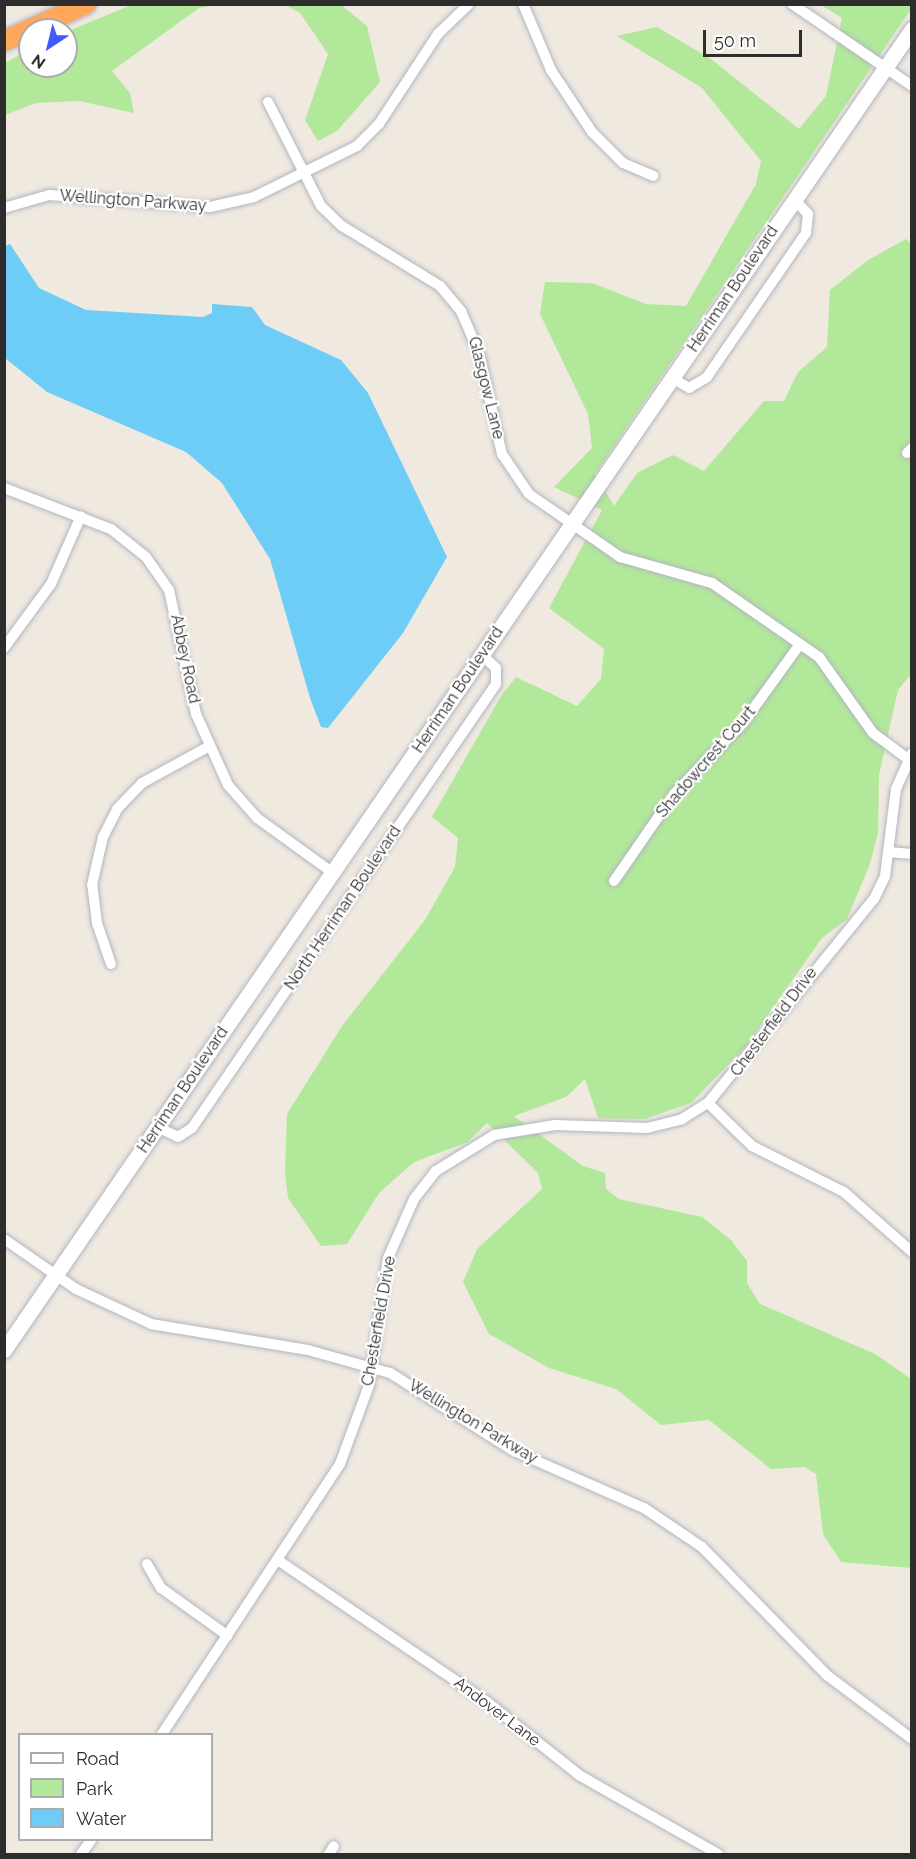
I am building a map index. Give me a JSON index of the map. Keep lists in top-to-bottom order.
{
  "streets": {
    "street": [
      "Wellington Parkway",
      "Herriman Boulevard",
      "Glasgow Lane",
      "Abbey Road",
      "Shadowcrest Court",
      "North Herriman Boulevard",
      "Chesterfield Drive",
      "Andover Lane"
    ]
  },
  "crossings": [
    ["Wellington Parkway", "Herriman Boulevard"],
    ["Wellington Parkway", "Glasgow Lane"],
    ["Wellington Parkway", "Chesterfield Drive"],
    ["Herriman Boulevard", "Glasgow Lane"],
    ["Herriman Boulevard", "Abbey Road"],
    ["Herriman Boulevard", "North Herriman Boulevard"],
    ["Glasgow Lane", "Shadowcrest Court"],
    ["Glasgow Lane", "Chesterfield Drive"],
    ["Chesterfield Drive", "Andover Lane"]
  ],
  "legend": ["Road", "Park", "Water"],
  "scale_bar": "50 m",
  "north": "bottom left"
}
